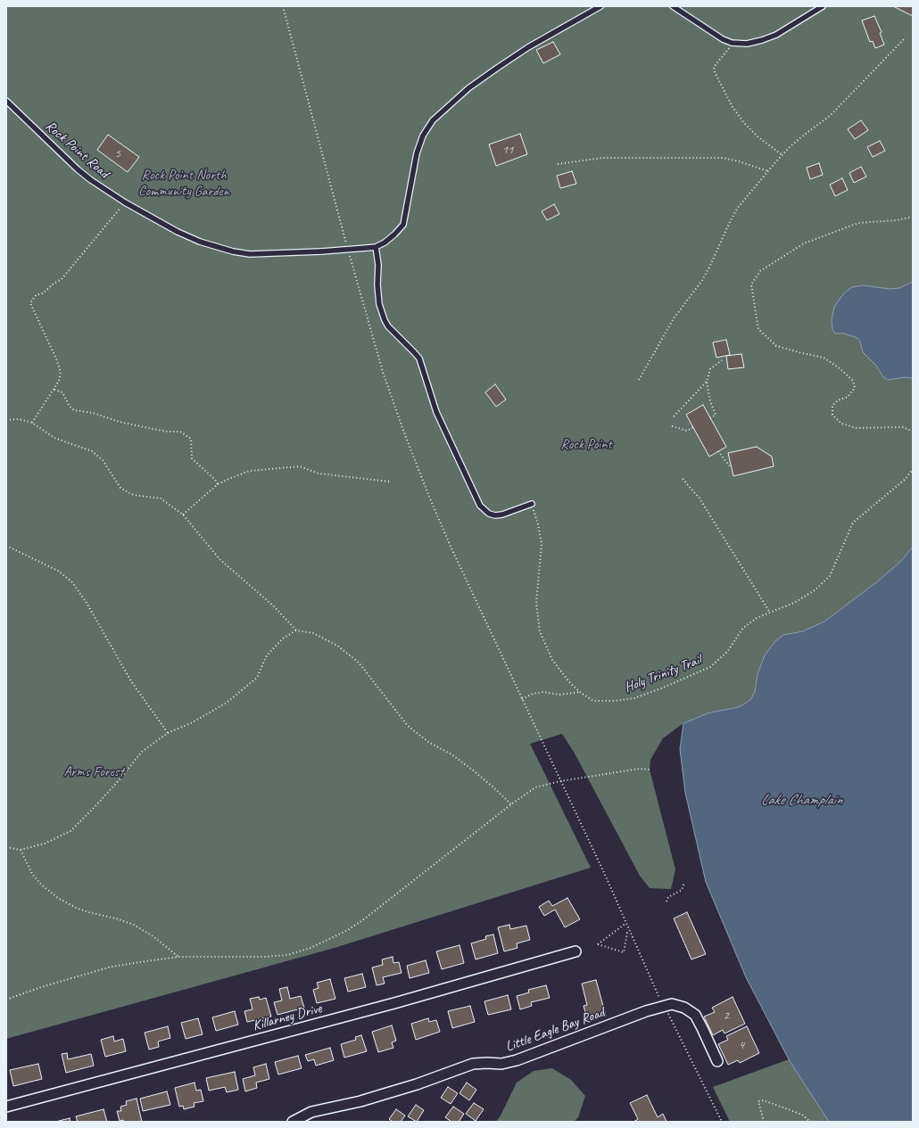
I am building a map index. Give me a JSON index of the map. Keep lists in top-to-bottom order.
{
  "streets": {
    "street": ["Killarney Drive", "Little Eagle Bay Road"],
    "lane": ["Rock Point Road"],
    "path": ["Holy Trinity Trail"]
  },
  "water": ["Lake Champlain"],
  "parks": ["Rock Point North Community Garden", "Rock Point", "Arms Forest"],
  "house_numbers": [
    "11",
    "5",
    "2",
    "4"
  ]
}
